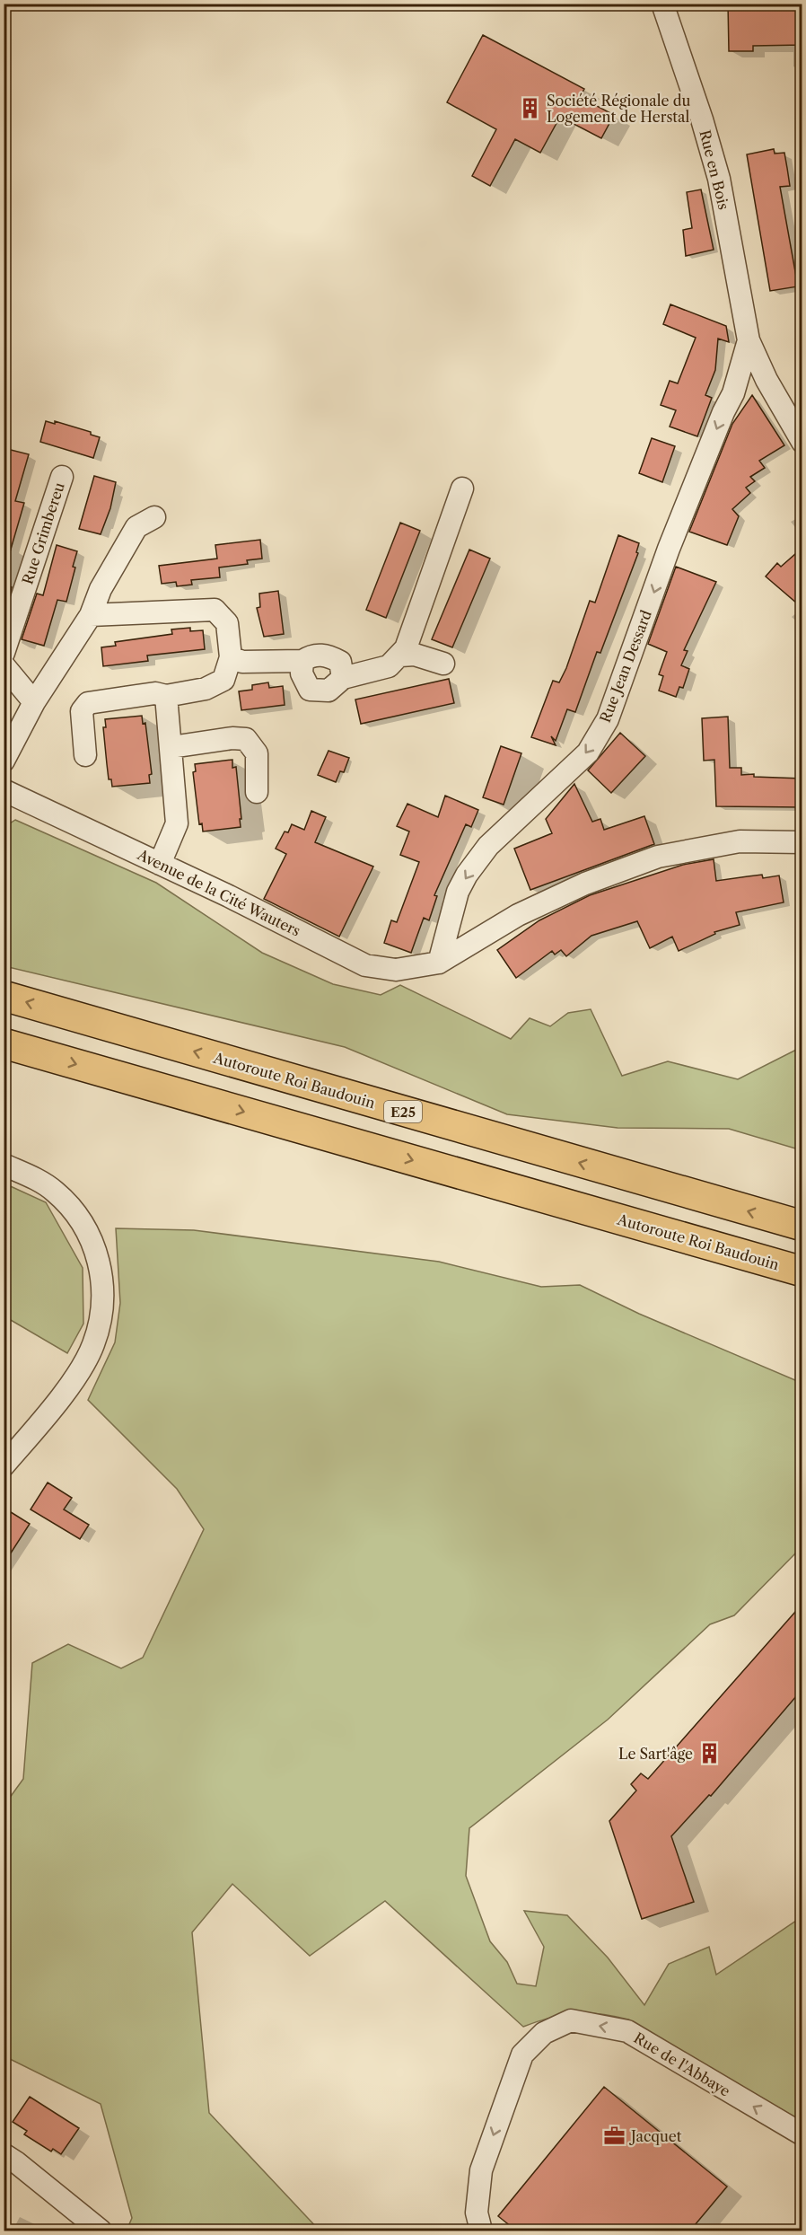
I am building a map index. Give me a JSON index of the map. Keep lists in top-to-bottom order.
{
  "streets": {
    "highway": ["Autoroute Roi Baudouin", "E25"],
    "street": [
      "Rue en Bois",
      "Rue Grimbereu",
      "Rue Jean Dessard",
      "Avenue de la Cité Wauters",
      "Rue de l'Abbaye"
    ]
  },
  "crossings": [
    ["Rue en Bois", "Rue Jean Dessard"],
    ["Rue Jean Dessard", "Avenue de la Cité Wauters"]
  ],
  "one_way": ["Rue Jean Dessard"],
  "places": {
    "building": ["Société Régionale du Logement de Herstal", "Le Sart'âge"],
    "office": ["Jacquet"]
  }
}
